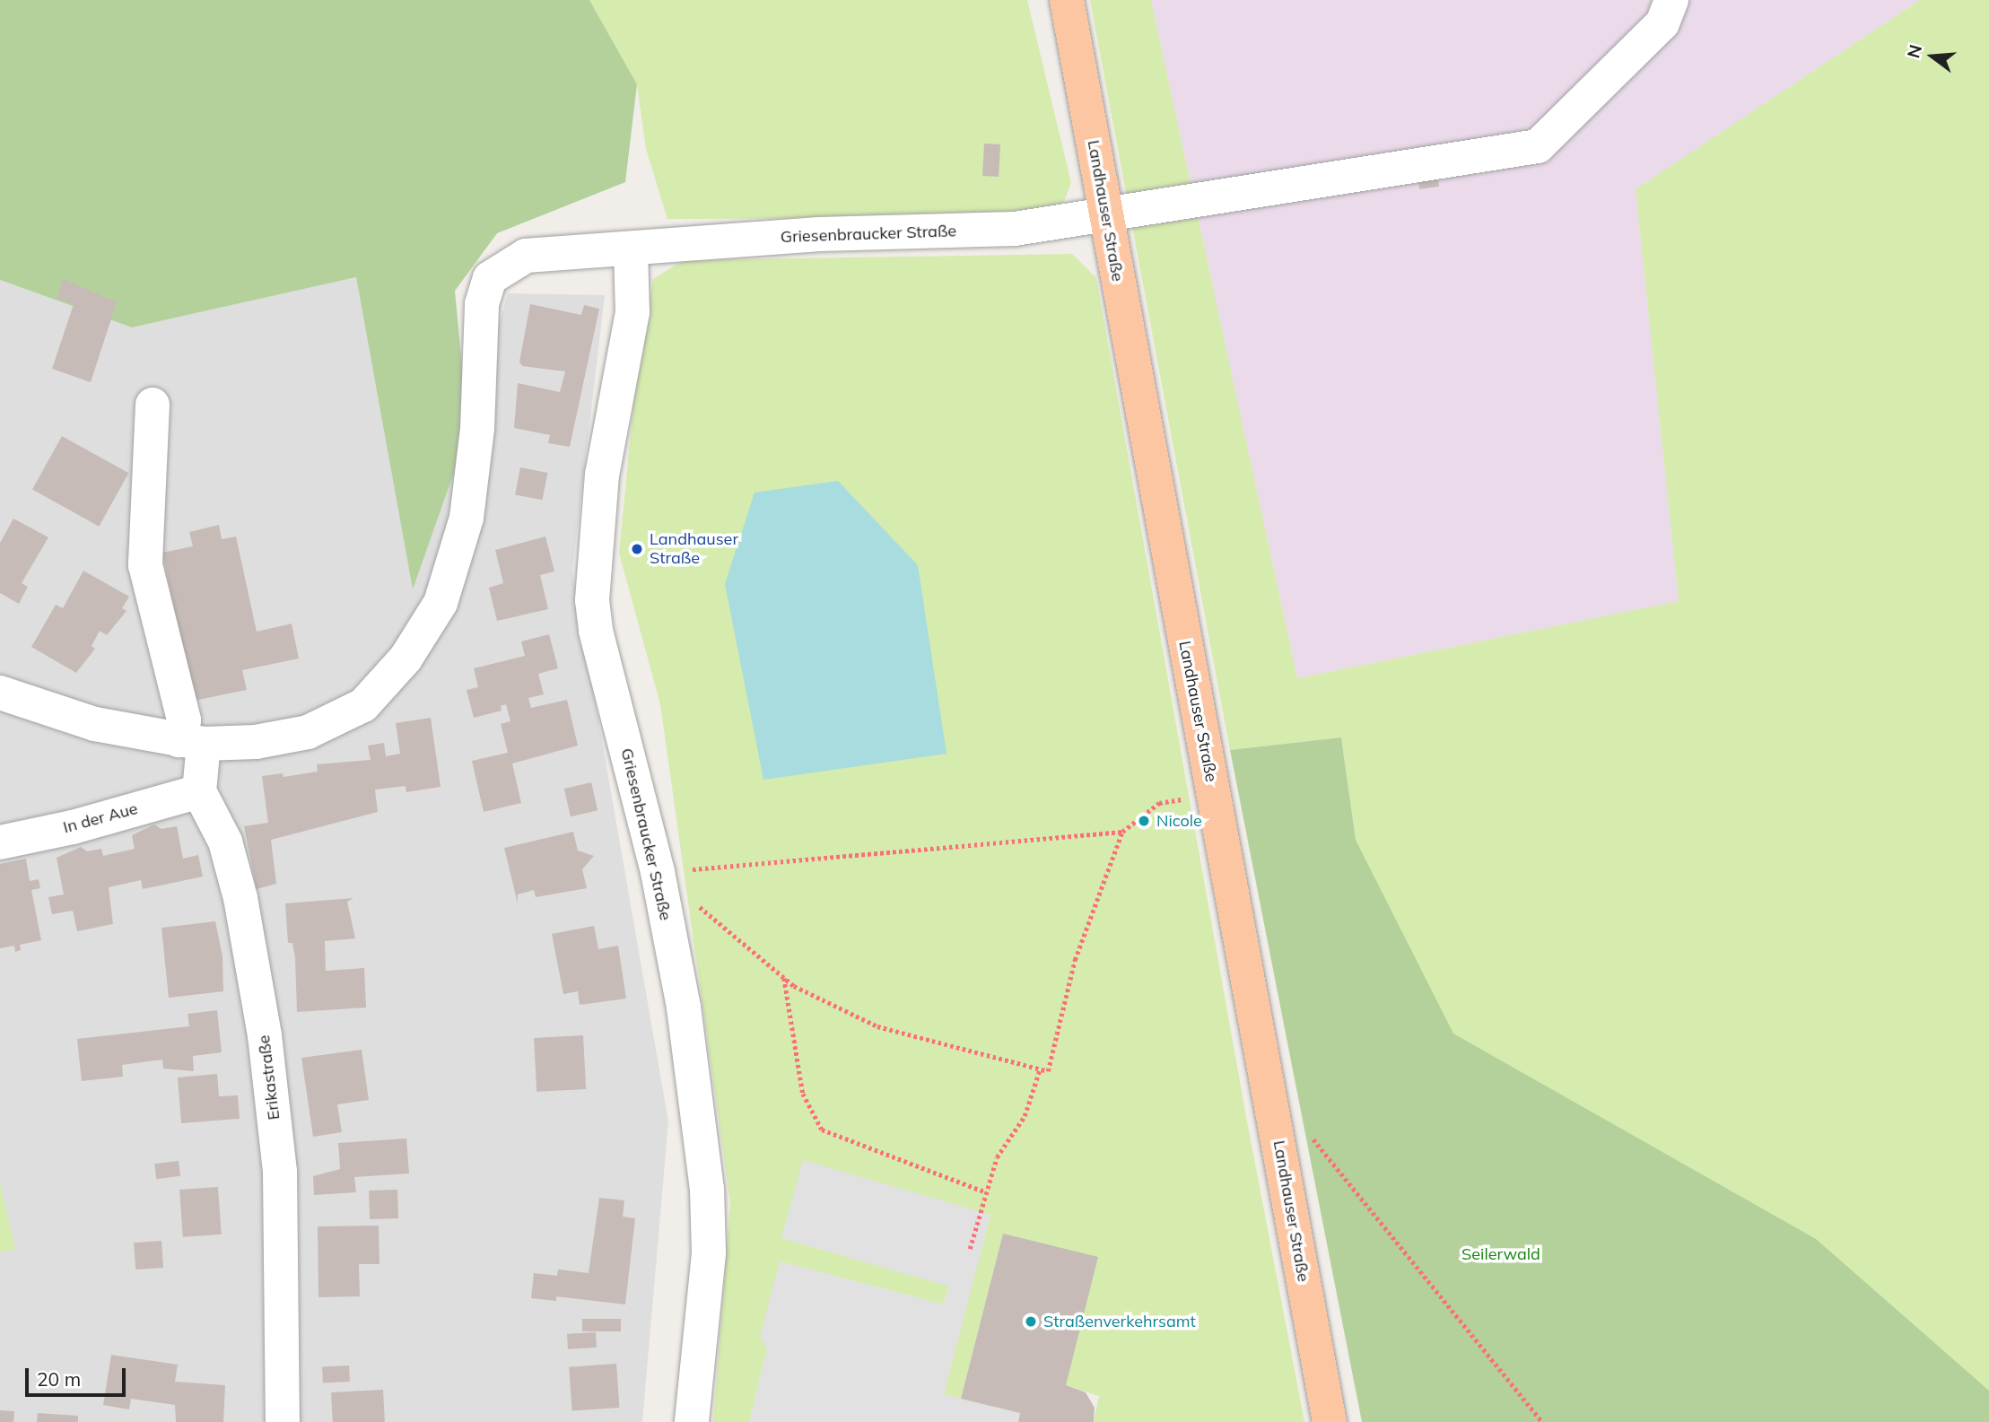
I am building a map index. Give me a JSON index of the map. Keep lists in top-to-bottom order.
{
  "streets": {
    "main road": ["Landhauser Straße"],
    "street": ["Griesenbraucker Straße", "In der Aue", "Erikastraße"]
  },
  "crossings": [
    ["Landhauser Straße", "Griesenbraucker Straße"],
    ["In der Aue", "Erikastraße"]
  ],
  "parks": ["Seilerwald"],
  "places": ["Landhauser Straße", "Nicole", "Straßenverkehrsamt"],
  "scale_bar": "20 m",
  "north": "left"
}
